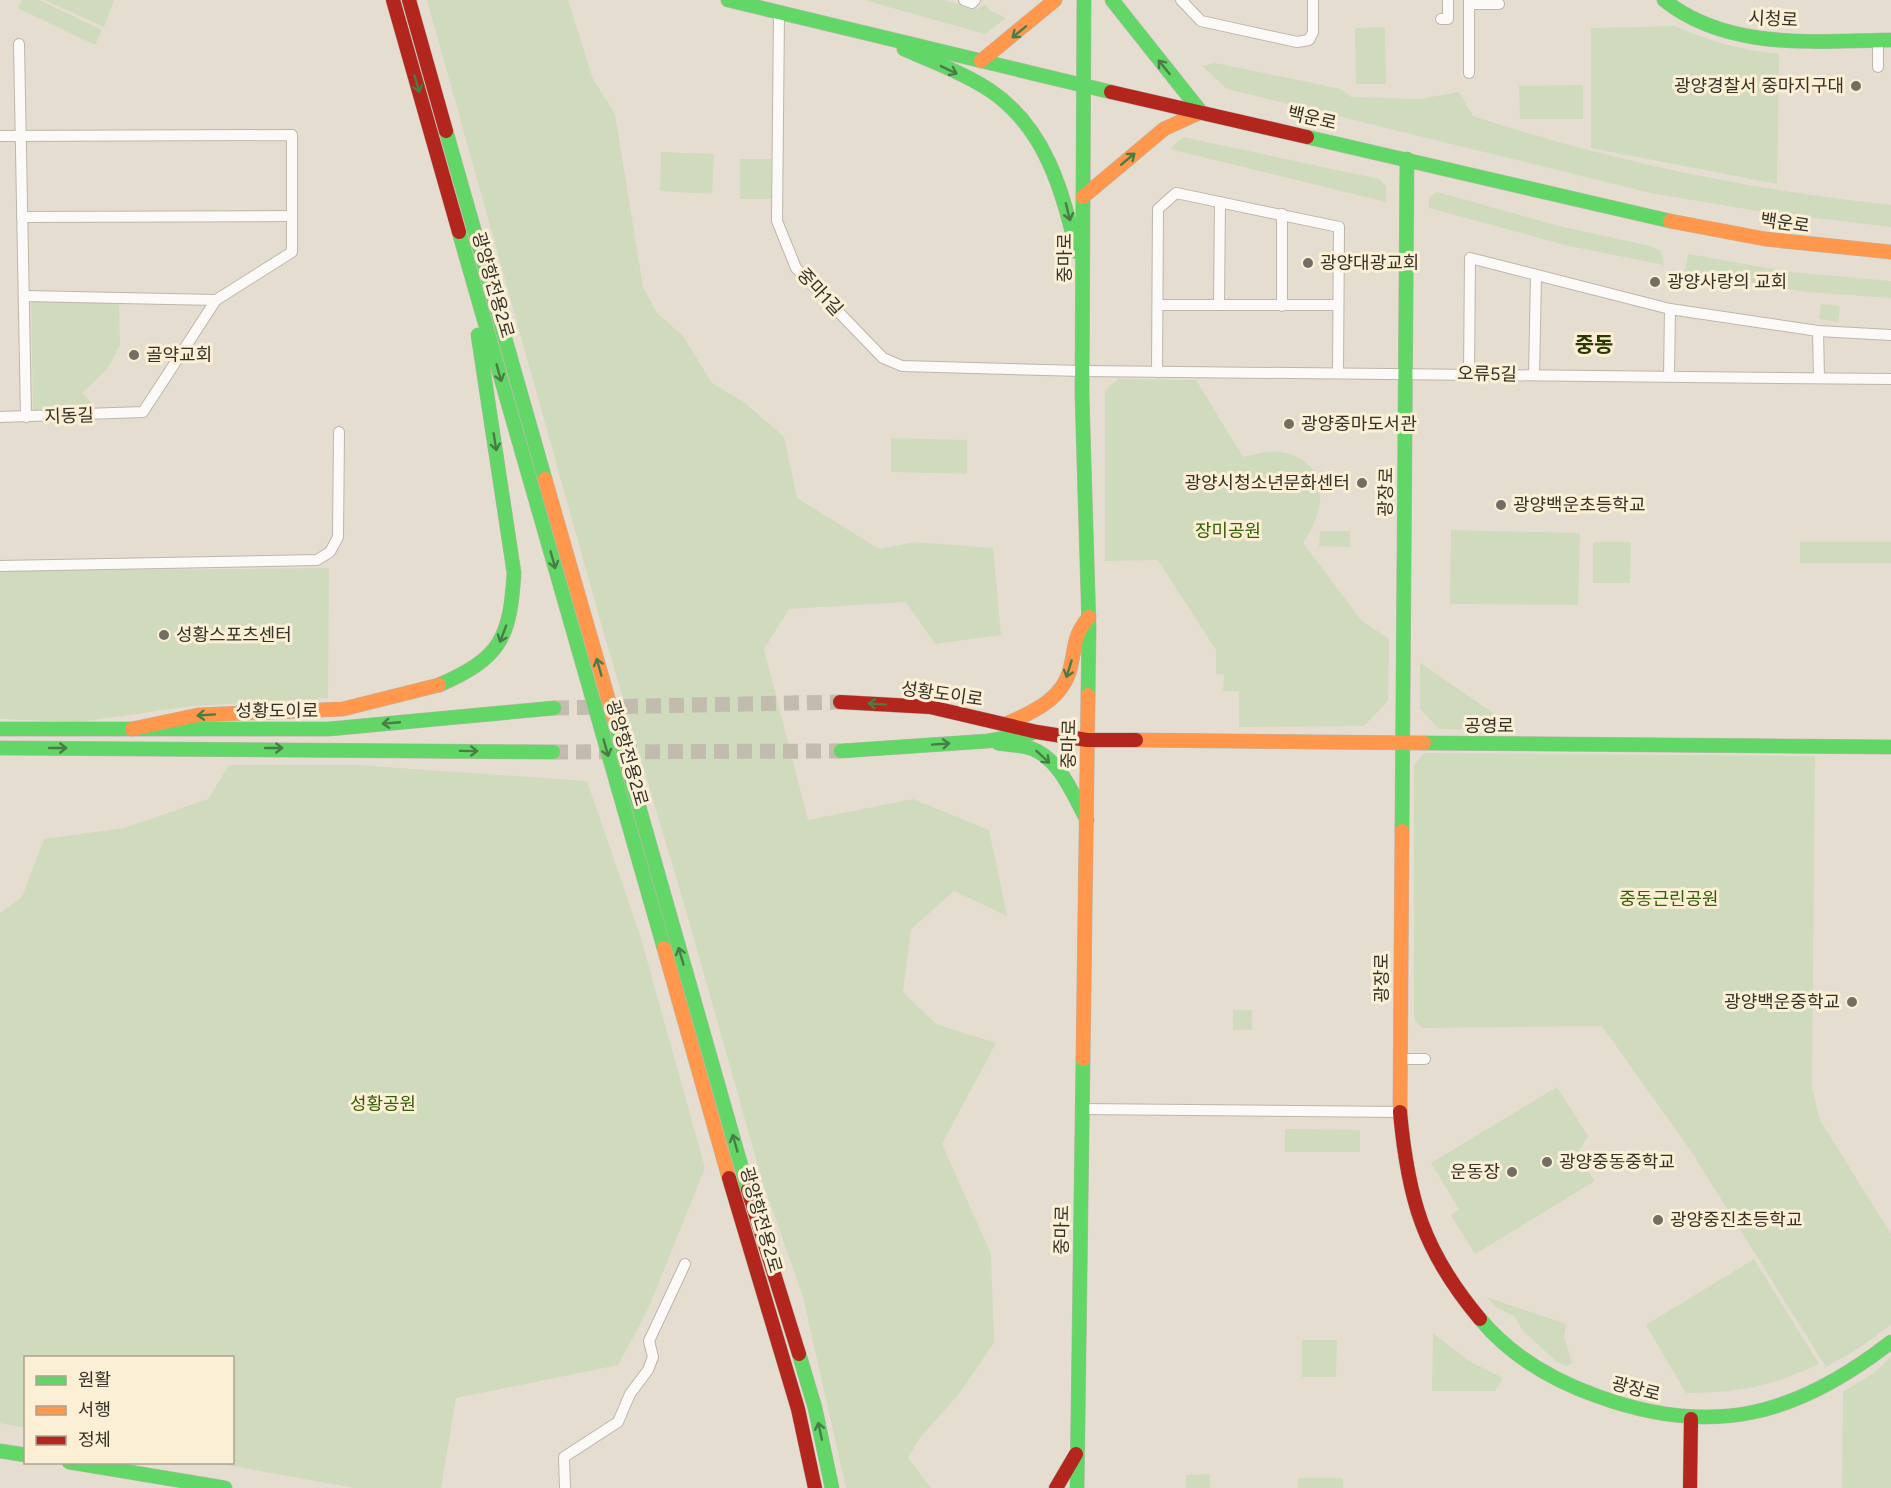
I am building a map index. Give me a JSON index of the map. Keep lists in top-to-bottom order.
{
  "streets": {
    "main road": [
      "시청로",
      "백운로",
      "중마로",
      "광양항전용2로",
      "광장로",
      "성황도이로",
      "공영로"
    ],
    "street": ["중마1길", "오류5길", "지동길"]
  },
  "crossings": [
    ["백운로", "중마로"],
    ["백운로", "중마1길"],
    ["백운로", "광장로"],
    ["중마로", "중마1길"],
    ["중마로", "오류5길"],
    ["중마로", "성황도이로"],
    ["중마로", "공영로"],
    ["중마1길", "오류5길"],
    ["오류5길", "광장로"],
    ["광장로", "공영로"],
    ["성황도이로", "공영로"]
  ],
  "districts": ["중동"],
  "parks": ["장미공원", "중동근린공원", "성황공원"],
  "places": [
    "광양경찰서 중마지구대",
    "광양대광교회",
    "광양사랑의 교회",
    "골약교회",
    "광양중마도서관",
    "광양시청소년문화센터",
    "광양백운초등학교",
    "성황스포츠센터",
    "광양백운중학교",
    "광양중동중학교",
    "운동장",
    "광양중진초등학교"
  ],
  "legend": ["원활", "서행", "정체"]
}
